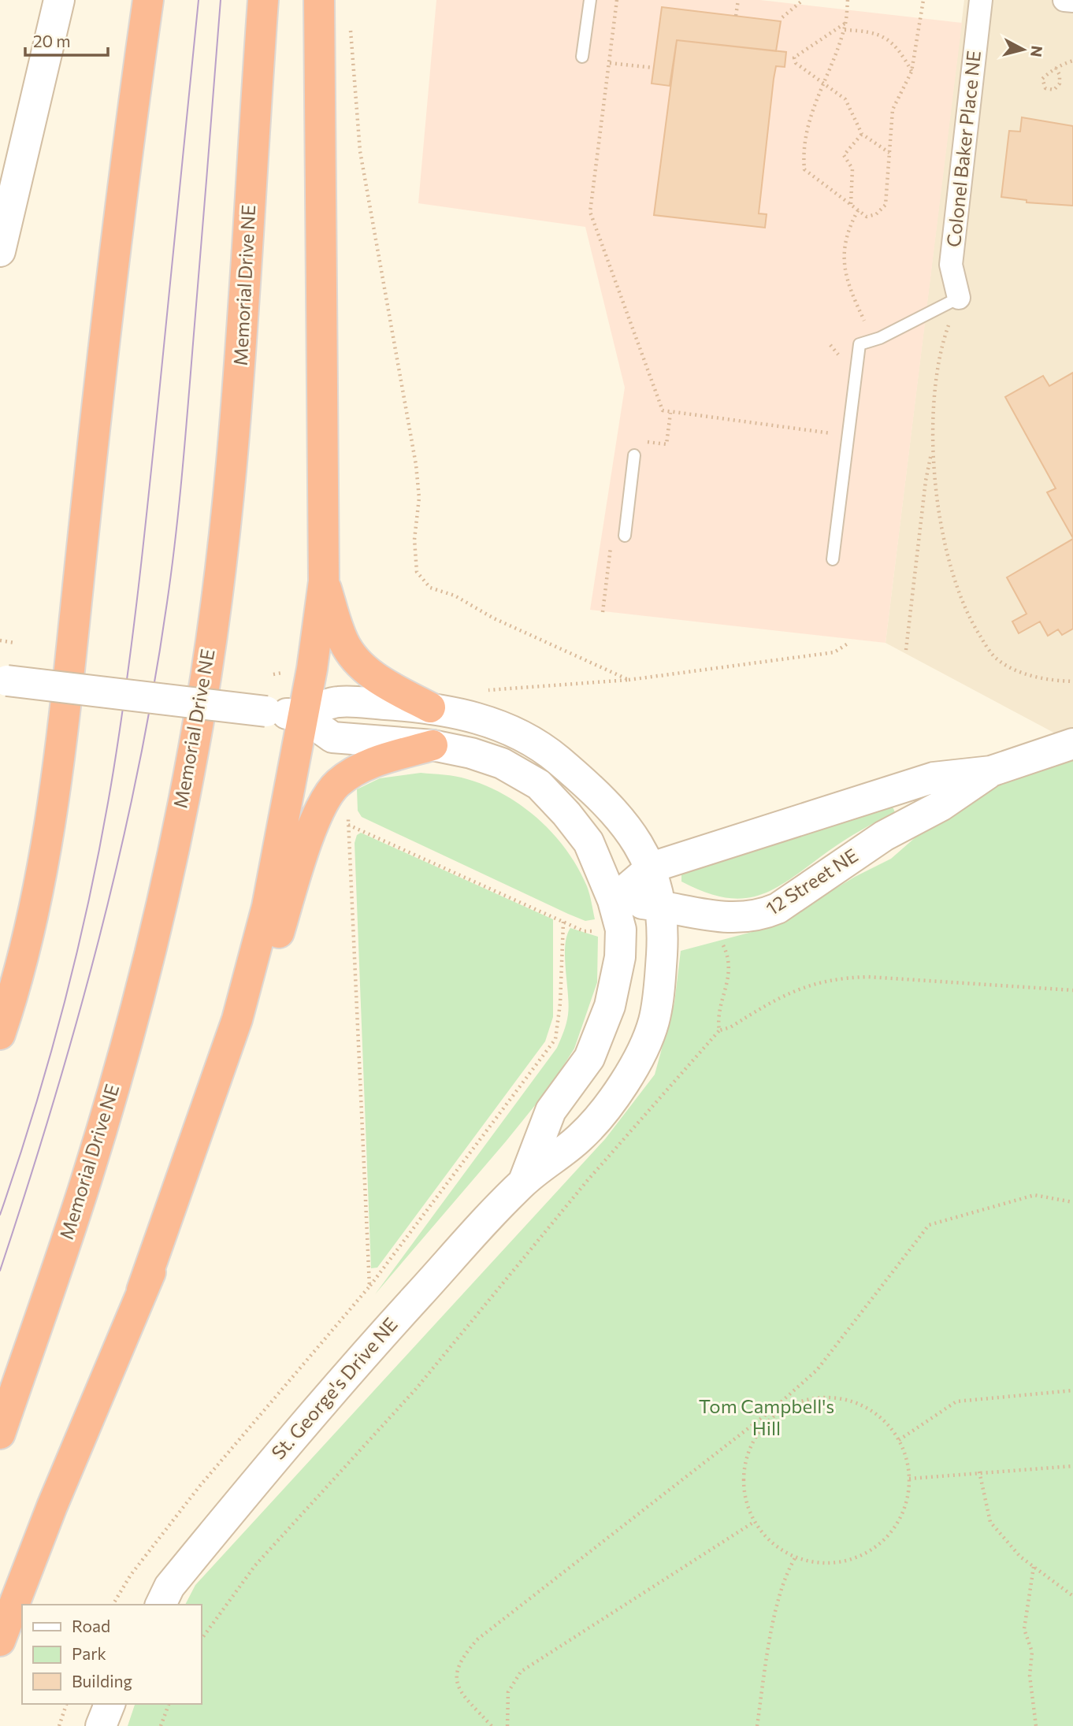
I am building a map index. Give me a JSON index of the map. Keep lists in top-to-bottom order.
{
  "streets": {
    "highway": ["Memorial Drive NE"],
    "street": ["Colonel Baker Place NE", "12 Street NE", "St. George's Drive NE"]
  },
  "crossings": [
    ["12 Street NE", "St. George's Drive NE"]
  ],
  "parks": ["Tom Campbell's Hill"],
  "legend": ["Road", "Park", "Building"],
  "scale_bar": "20 m",
  "north": "right"
}
